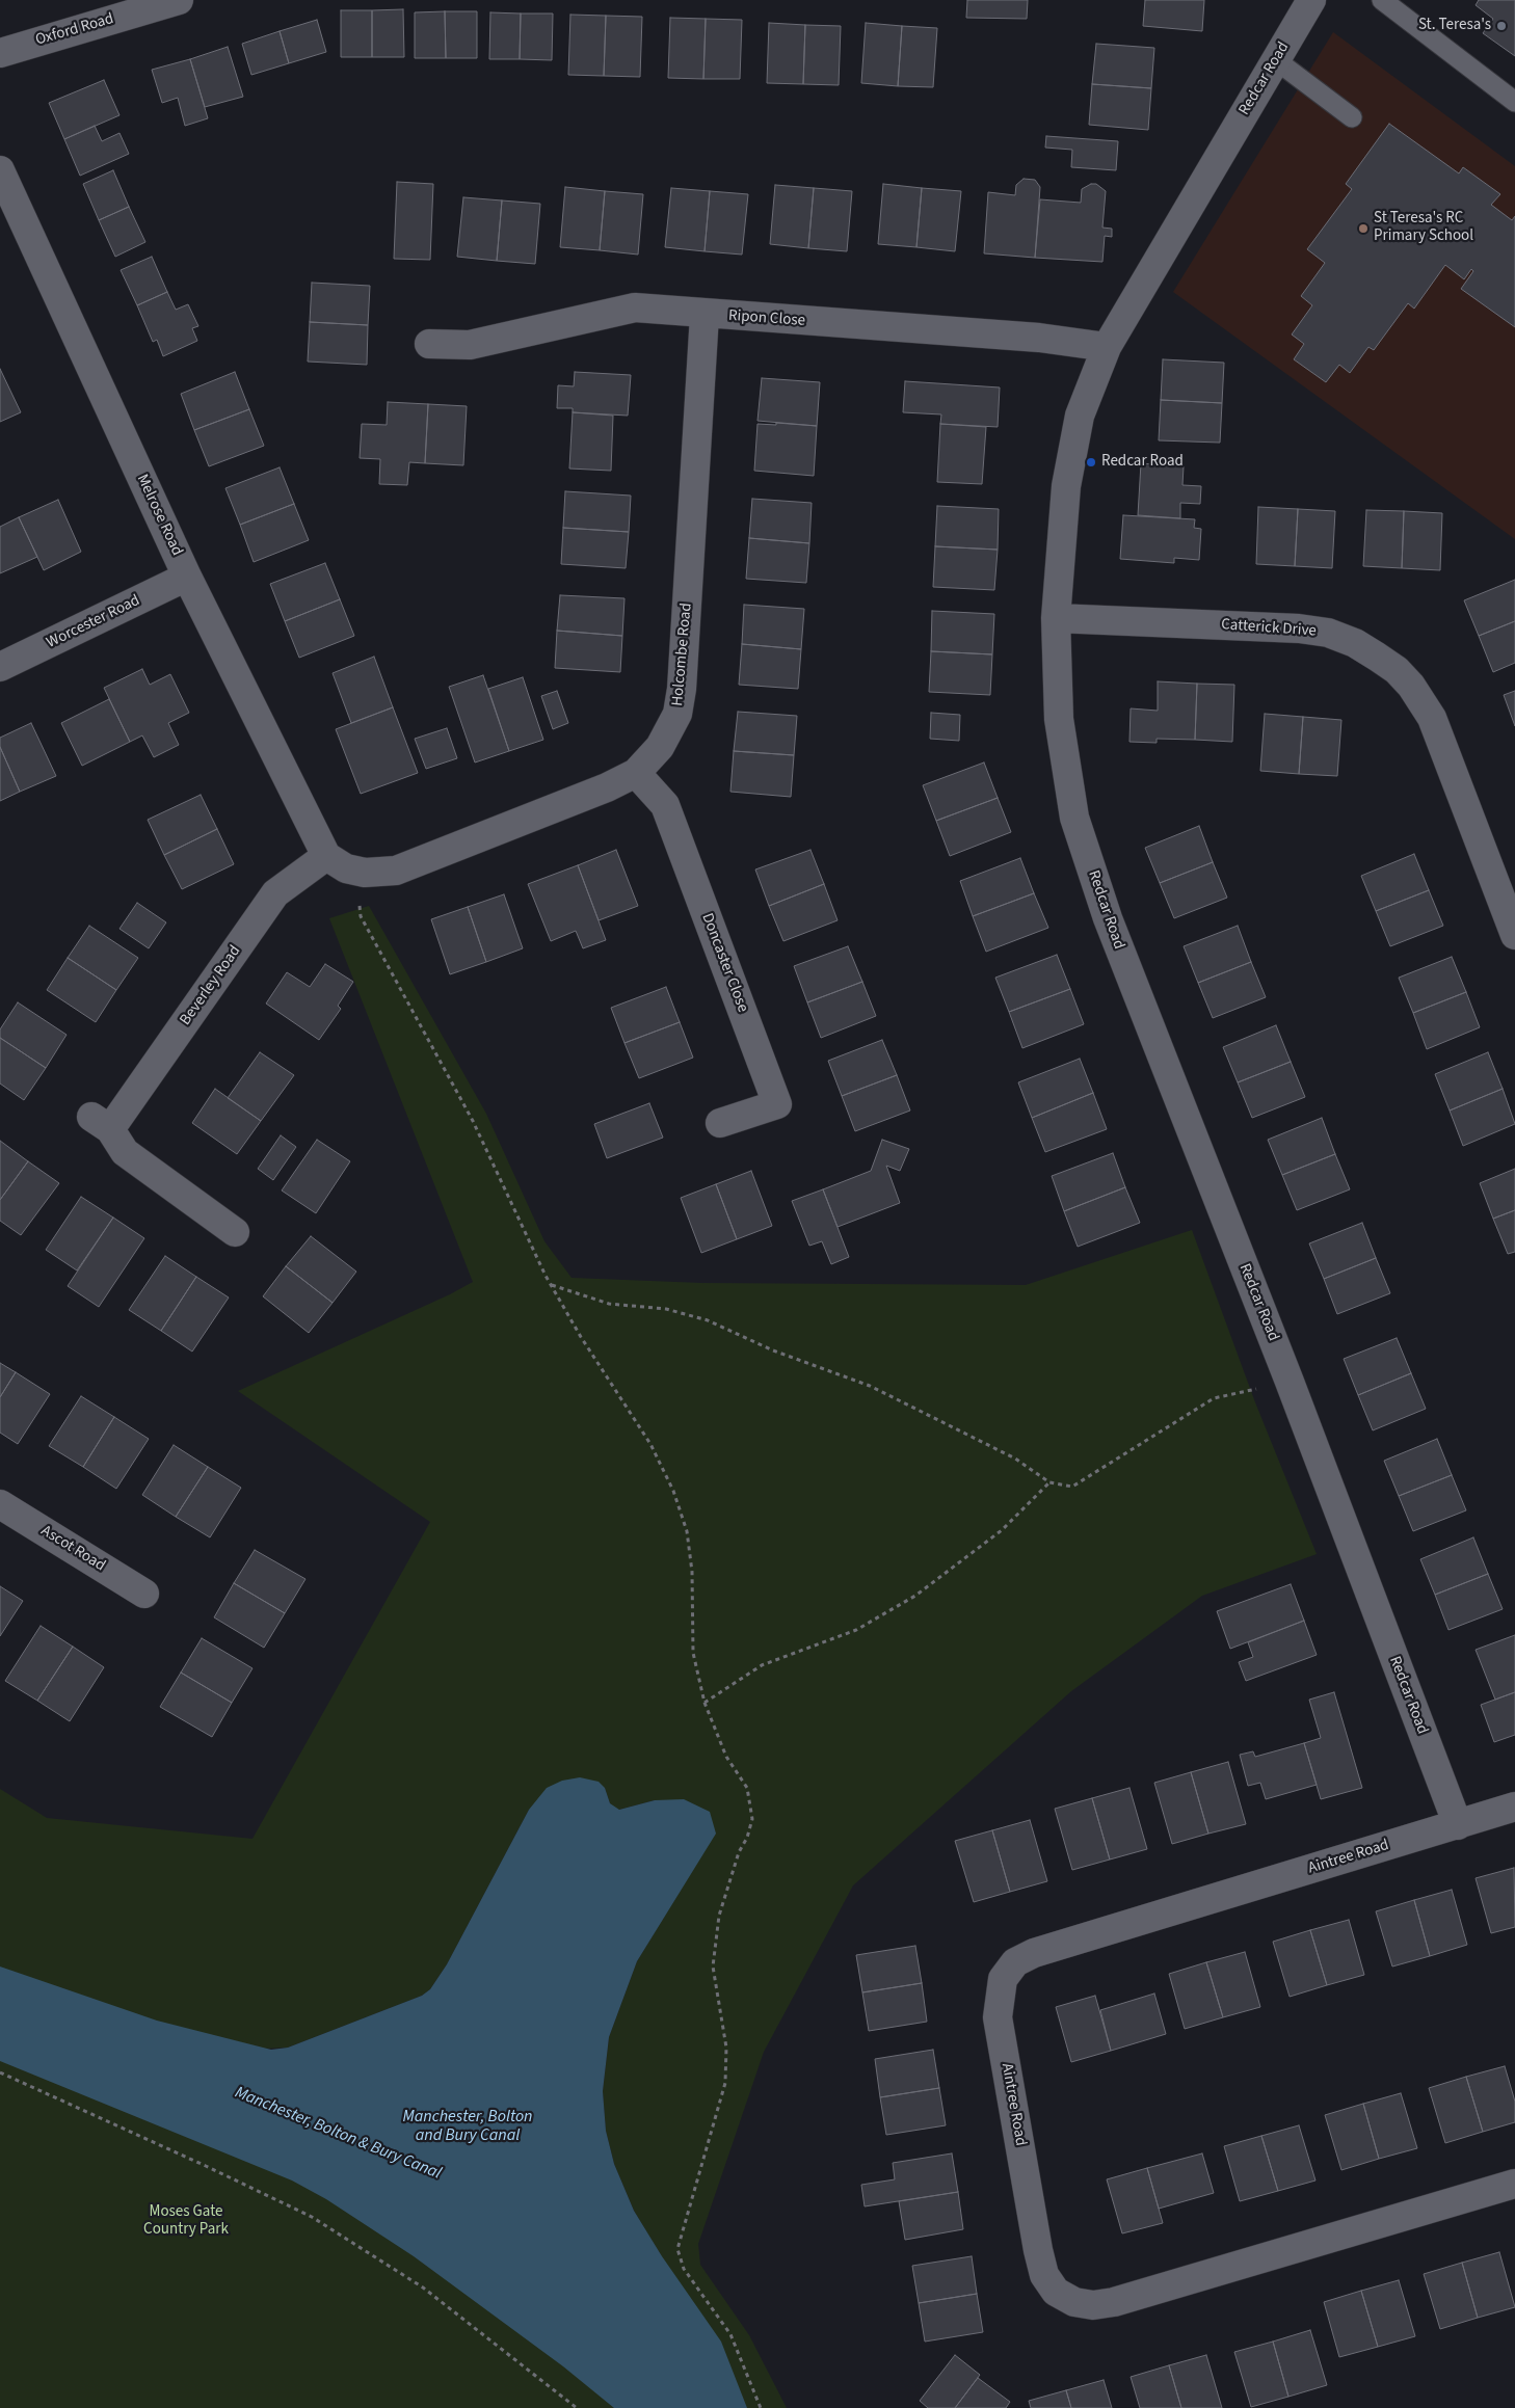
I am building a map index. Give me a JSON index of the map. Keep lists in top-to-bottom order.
{
  "streets": {
    "street": [
      "Oxford Road",
      "Redcar Road",
      "Ripon Close",
      "Melrose Road",
      "Worcester Road",
      "Catterick Drive",
      "Holcombe Road",
      "Doncaster Close",
      "Beverley Road",
      "Ascot Road",
      "Aintree Road"
    ]
  },
  "crossings": [
    ["Redcar Road", "Ripon Close"],
    ["Redcar Road", "Catterick Drive"],
    ["Redcar Road", "Aintree Road"],
    ["Ripon Close", "Holcombe Road"],
    ["Melrose Road", "Worcester Road"],
    ["Melrose Road", "Holcombe Road"],
    ["Melrose Road", "Beverley Road"],
    ["Holcombe Road", "Doncaster Close"],
    ["Holcombe Road", "Beverley Road"]
  ],
  "water": ["Manchester, Bolton and Bury Canal", "Manchester, Bolton & Bury Canal"],
  "parks": ["Moses Gate Country Park"],
  "places": ["St. Teresa's", "St Teresa's RC Primary School", "Redcar Road"]
}
